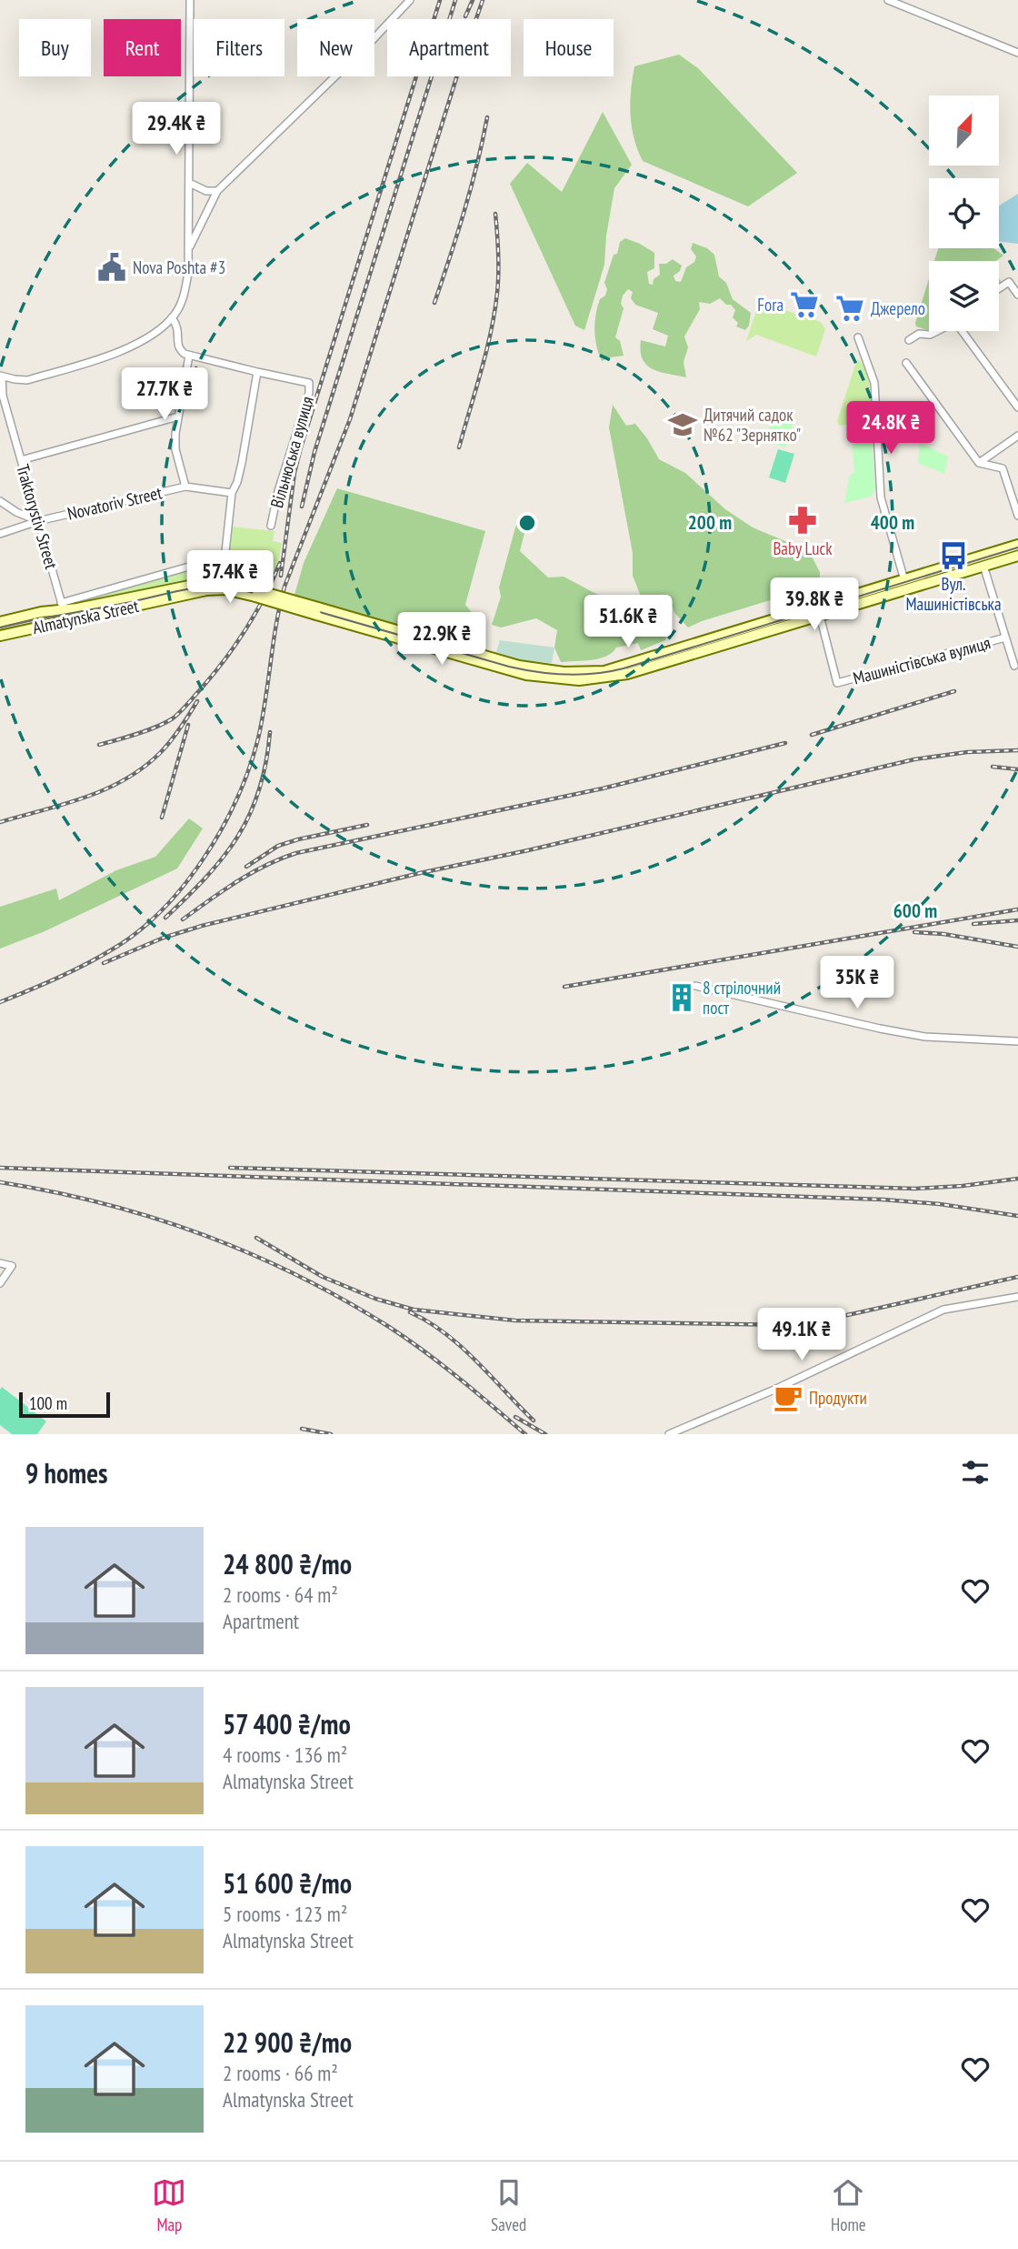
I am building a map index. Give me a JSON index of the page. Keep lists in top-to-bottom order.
{
  "streets": {
    "street": [
      "Вільнюська вулиця",
      "Novatoriv Street",
      "Traktorystiv Street",
      "Almatynska Street",
      "Машиністівська вулиця"
    ]
  },
  "crossings": [
    ["Novatoriv Street", "Traktorystiv Street"],
    ["Novatoriv Street", "Almatynska Street"],
    ["Traktorystiv Street", "Almatynska Street"],
    ["Almatynska Street", "Машиністівська вулиця"]
  ],
  "places": {
    "public building": ["Nova Poshta #3"],
    "supermarket": ["Fora", "Джерело"],
    "school or university": ["Дитячий садок №62 \"Зернятко\""],
    "pharmacy": ["Baby Luck"],
    "bus stop": ["Вул. Машиністівська"],
    "building": ["8 стрілочний пост"],
    "cafe": ["Продукти"]
  },
  "scale_bar": "100 m",
  "north": "top right",
  "page": {
    "chip": [
      "Buy",
      "Rent",
      "Filters",
      "New",
      "Apartment",
      "House"
    ],
    "price": [
      "29.4K ₴",
      "27.7K ₴",
      "24.8K ₴",
      "57.4K ₴",
      "39.8K ₴",
      "51.6K ₴",
      "22.9K ₴",
      "35K ₴",
      "49.1K ₴"
    ],
    "scale": "100 m",
    "heading": "9 homes",
    "list": [
      {
        "name": "24 800 ₴/mo",
        "note": "2 rooms · 64 m² · Apartment"
      },
      {
        "name": "57 400 ₴/mo",
        "note": "4 rooms · 136 m² · Almatynska Street"
      },
      {
        "name": "51 600 ₴/mo",
        "note": "5 rooms · 123 m² · Almatynska Street"
      },
      {
        "name": "22 900 ₴/mo",
        "note": "2 rooms · 66 m² · Almatynska Street"
      }
    ],
    "tabs": ["Map", "Saved", "Home"]
  },
  "rings": ["200 m", "400 m", "600 m"]
}
